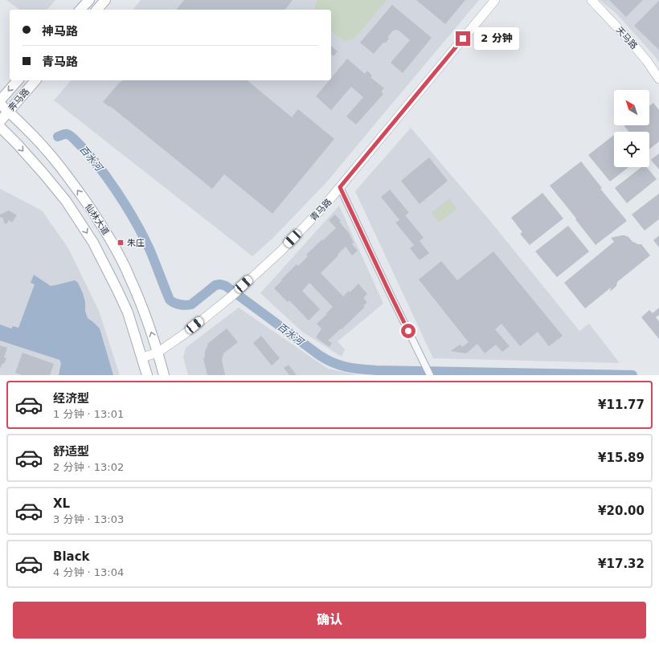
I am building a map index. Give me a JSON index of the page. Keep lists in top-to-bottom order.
{
  "streets": {
    "main road": ["奔马路", "仙林大道"],
    "street": ["天马路", "青马路"]
  },
  "crossings": [
    ["奔马路", "仙林大道"],
    ["青马路", "仙林大道"]
  ],
  "water": ["百水河"],
  "places": {
    "transit": ["朱庄"]
  },
  "north": "top left",
  "page": {
    "banner": ["神马路", "青马路"],
    "bubble": "2 分钟",
    "list": [
      {
        "name": "经济型",
        "note": "1 分钟 · 13:01",
        "value": "¥11.77"
      },
      {
        "name": "舒适型",
        "note": "2 分钟 · 13:02",
        "value": "¥15.89"
      },
      {
        "name": "XL",
        "note": "3 分钟 · 13:03",
        "value": "¥20.00"
      },
      {
        "name": "Black",
        "note": "4 分钟 · 13:04",
        "value": "¥17.32"
      }
    ],
    "buttons": "确认"
  }
}
